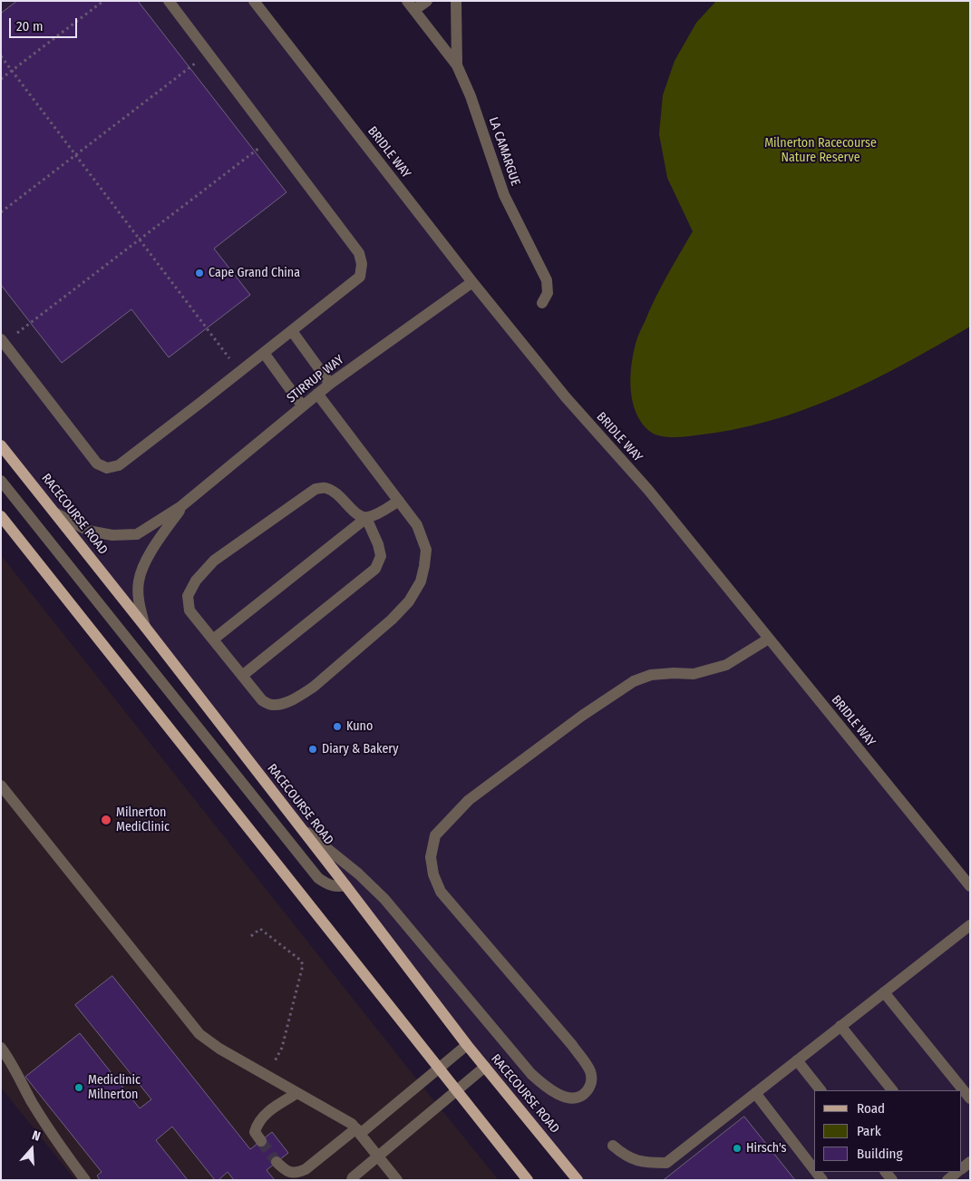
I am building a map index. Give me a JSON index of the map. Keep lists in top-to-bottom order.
{
  "streets": {
    "main road": ["RACECOURSE ROAD"],
    "street": ["LA CAMARGUE", "BRIDLE WAY", "STIRRUP WAY"]
  },
  "crossings": [
    ["BRIDLE WAY", "STIRRUP WAY"],
    ["STIRRUP WAY", "RACECOURSE ROAD"]
  ],
  "parks": ["Milnerton Racecourse Nature Reserve"],
  "places": [
    "Cape Grand China",
    "Kuno",
    "Diary & Bakery",
    "Milnerton MediClinic",
    "Mediclinic Milnerton",
    "Hirsch's"
  ],
  "legend": ["Road", "Park", "Building"],
  "scale_bar": "20 m",
  "north": "top"
}
